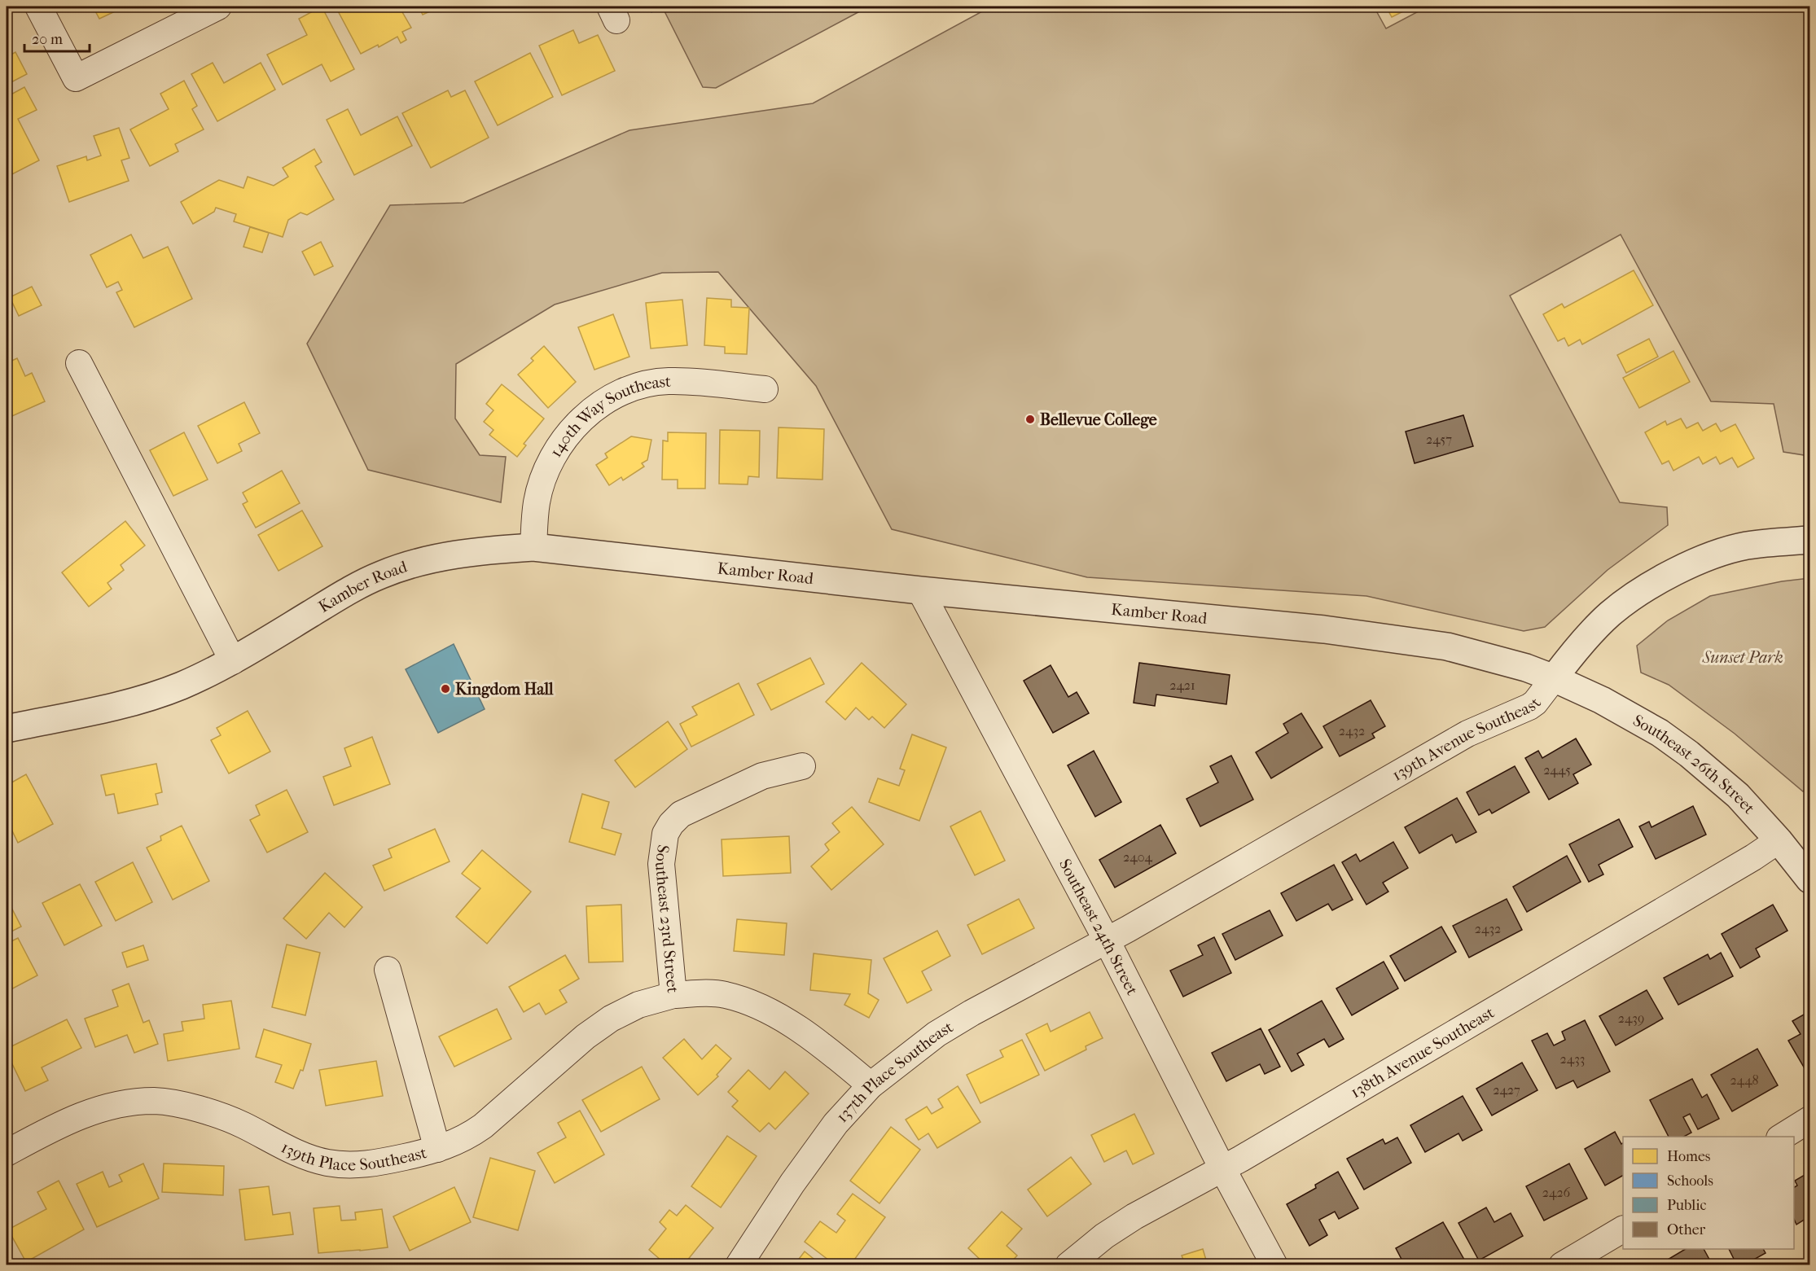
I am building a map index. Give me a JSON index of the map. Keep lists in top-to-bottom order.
{
  "streets": {
    "street": [
      "140th Way Southeast",
      "Kamber Road",
      "139th Avenue Southeast",
      "Southeast 26th Street",
      "Southeast 23rd Street",
      "Southeast 24th Street",
      "138th Avenue Southeast",
      "137th Place Southeast",
      "139th Place Southeast"
    ]
  },
  "crossings": [
    ["140th Way Southeast", "Kamber Road"],
    ["Kamber Road", "139th Avenue Southeast"],
    ["Kamber Road", "Southeast 26th Street"],
    ["Kamber Road", "Southeast 24th Street"],
    ["139th Avenue Southeast", "Southeast 26th Street"],
    ["139th Avenue Southeast", "Southeast 24th Street"],
    ["139th Avenue Southeast", "137th Place Southeast"],
    ["Southeast 26th Street", "138th Avenue Southeast"],
    ["Southeast 23rd Street", "137th Place Southeast"],
    ["Southeast 23rd Street", "139th Place Southeast"],
    ["Southeast 24th Street", "138th Avenue Southeast"],
    ["Southeast 24th Street", "137th Place Southeast"]
  ],
  "parks": ["Sunset Park"],
  "places": ["Bellevue College", "Kingdom Hall"],
  "house_numbers": [
    "2457",
    "2421",
    "2432",
    "2445",
    "2404",
    "2432",
    "2439",
    "2433",
    "2448",
    "2427",
    "2426"
  ],
  "legend": [
    "Homes",
    "Schools",
    "Public",
    "Other"
  ],
  "scale_bar": "20 m"
}
